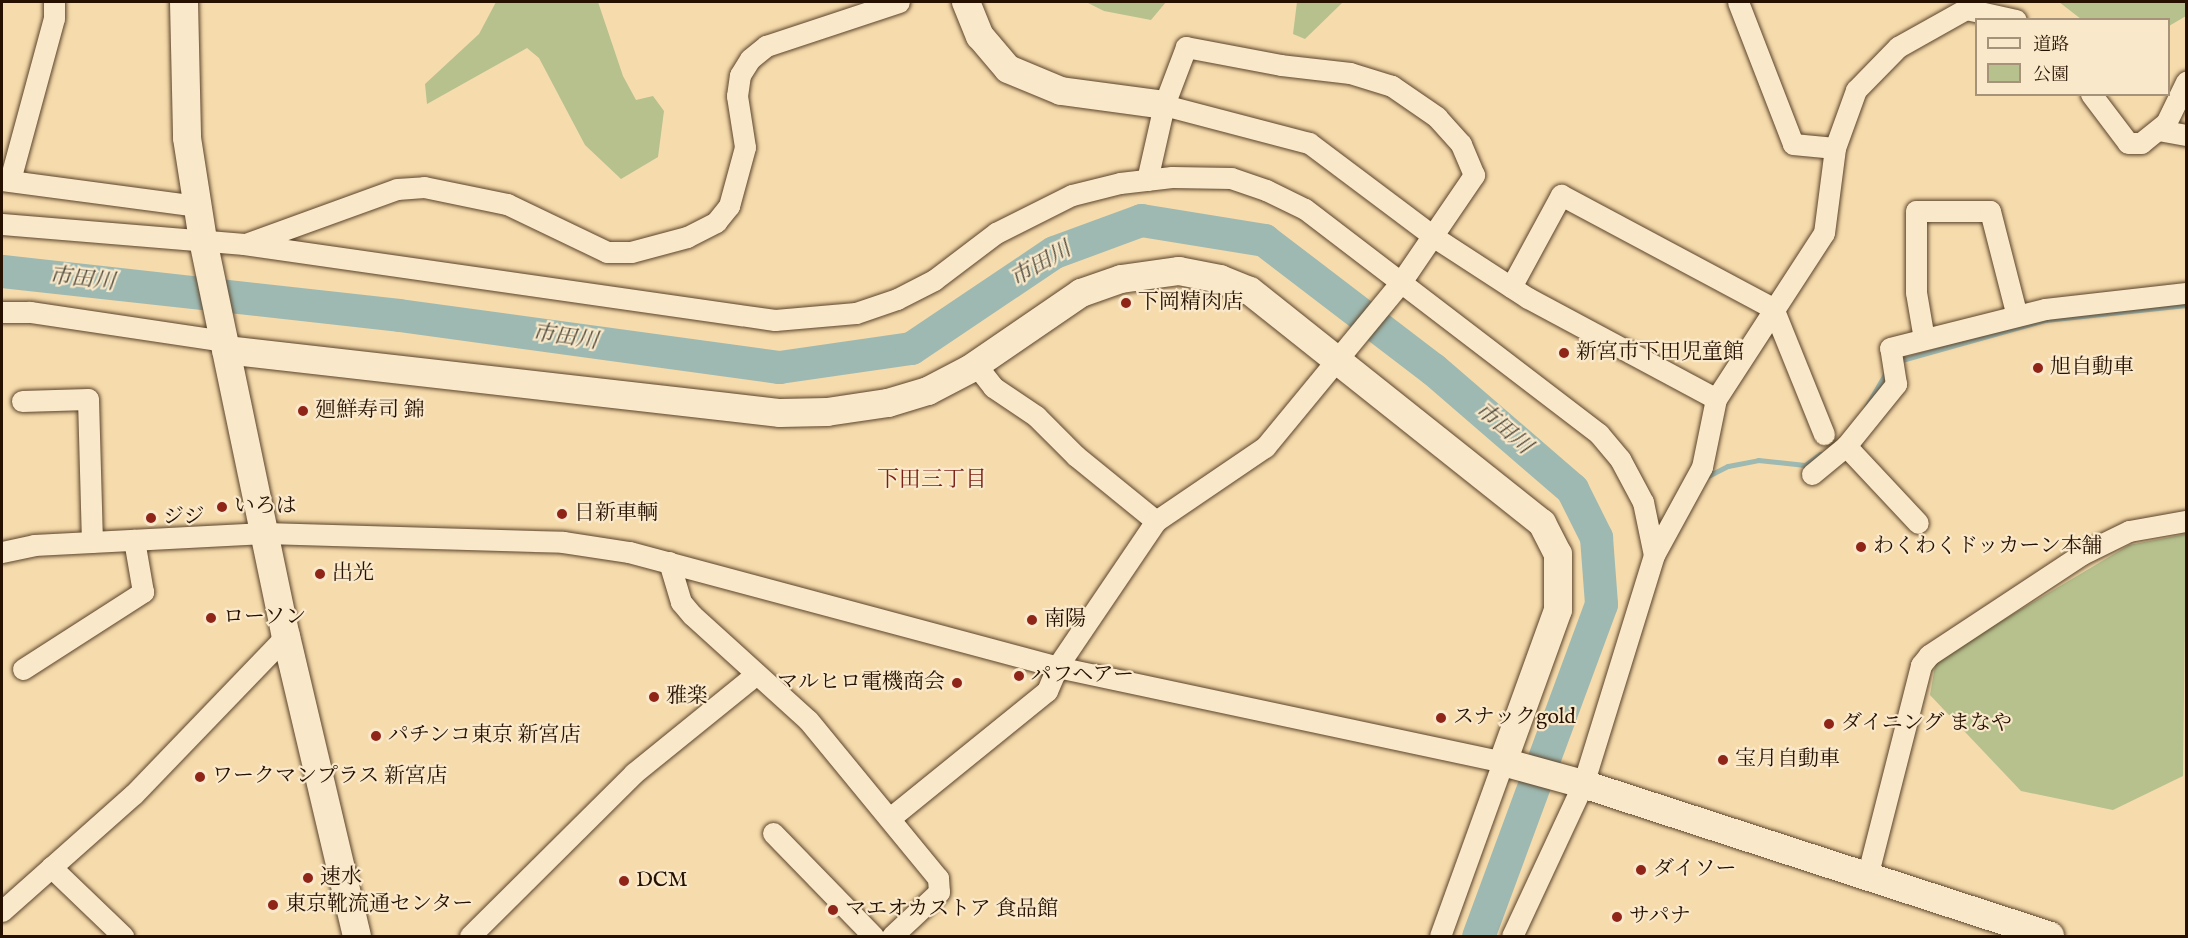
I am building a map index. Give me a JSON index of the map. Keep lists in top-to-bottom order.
{
  "districts": ["下田三丁目"],
  "water": ["市田川"],
  "places": [
    "下岡精肉店",
    "新宮市下田児童館",
    "旭自動車",
    "廻鮮寿司 錦",
    "いろは",
    "日新車輌",
    "ジジ",
    "わくわくドッカーン本舗",
    "出光",
    "ローソン",
    "南陽",
    "パフヘアー",
    "マルヒロ電機商会",
    "雅楽",
    "スナックgold",
    "ダイニング まなや",
    "パチンコ東京 新宮店",
    "宝月自動車",
    "ワークマンプラス 新宮店",
    "ダイソー",
    "速水",
    "DCM",
    "東京靴流通センター",
    "マエオカストア 食品館",
    "サパナ"
  ],
  "legend": ["道路", "公園"]
}
